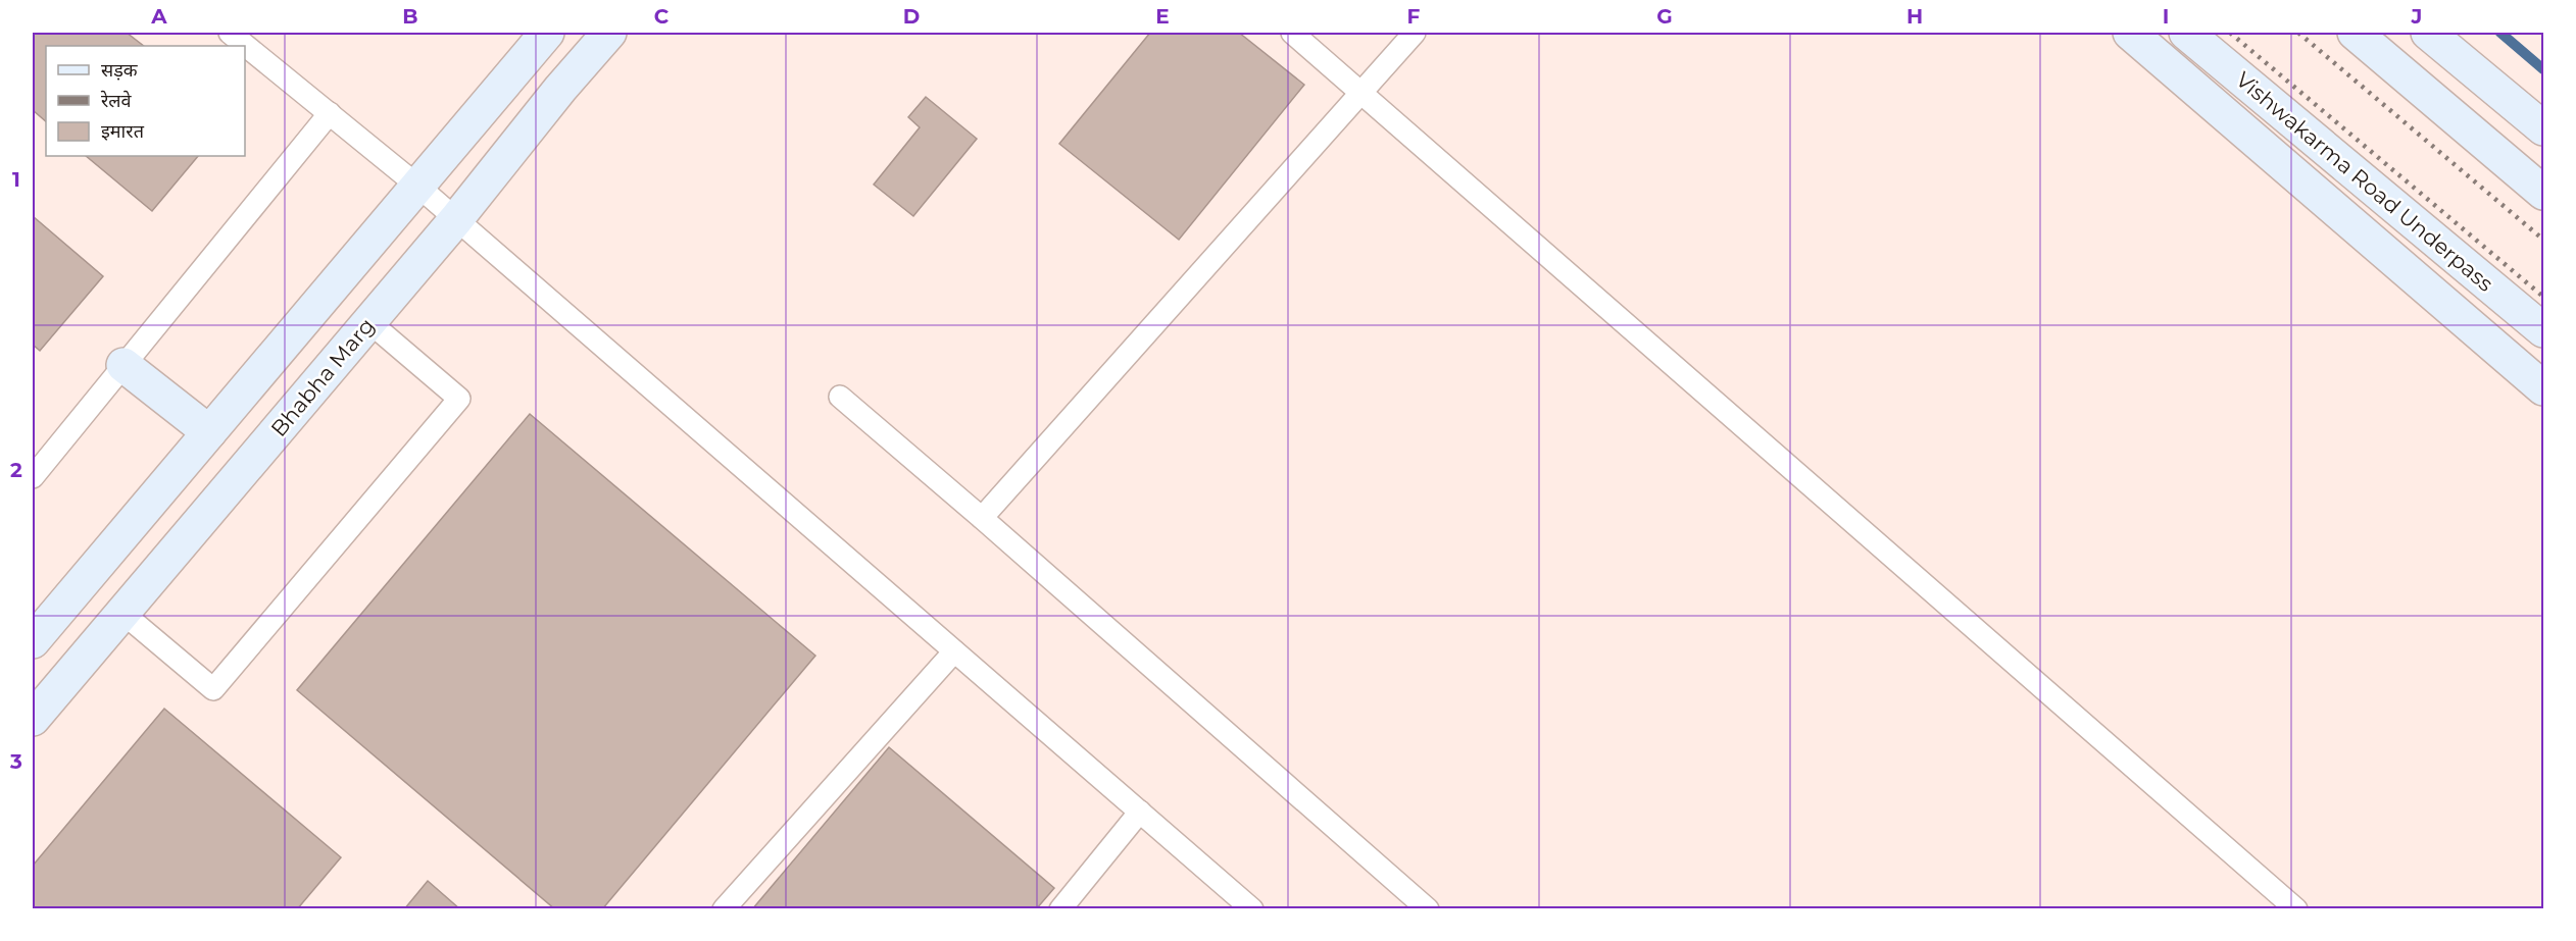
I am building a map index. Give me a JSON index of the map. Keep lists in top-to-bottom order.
{
  "streets": {
    "street": ["Vishwakarma Road Underpass", "Bhabha Marg"]
  },
  "legend": ["सड़क", "रेलवे", "इमारत"],
  "grid": {
    "columns": [
      "A",
      "B",
      "C",
      "D",
      "E",
      "F",
      "G",
      "H",
      "I",
      "J"
    ],
    "rows": ["1", "2", "3"]
  }
}
